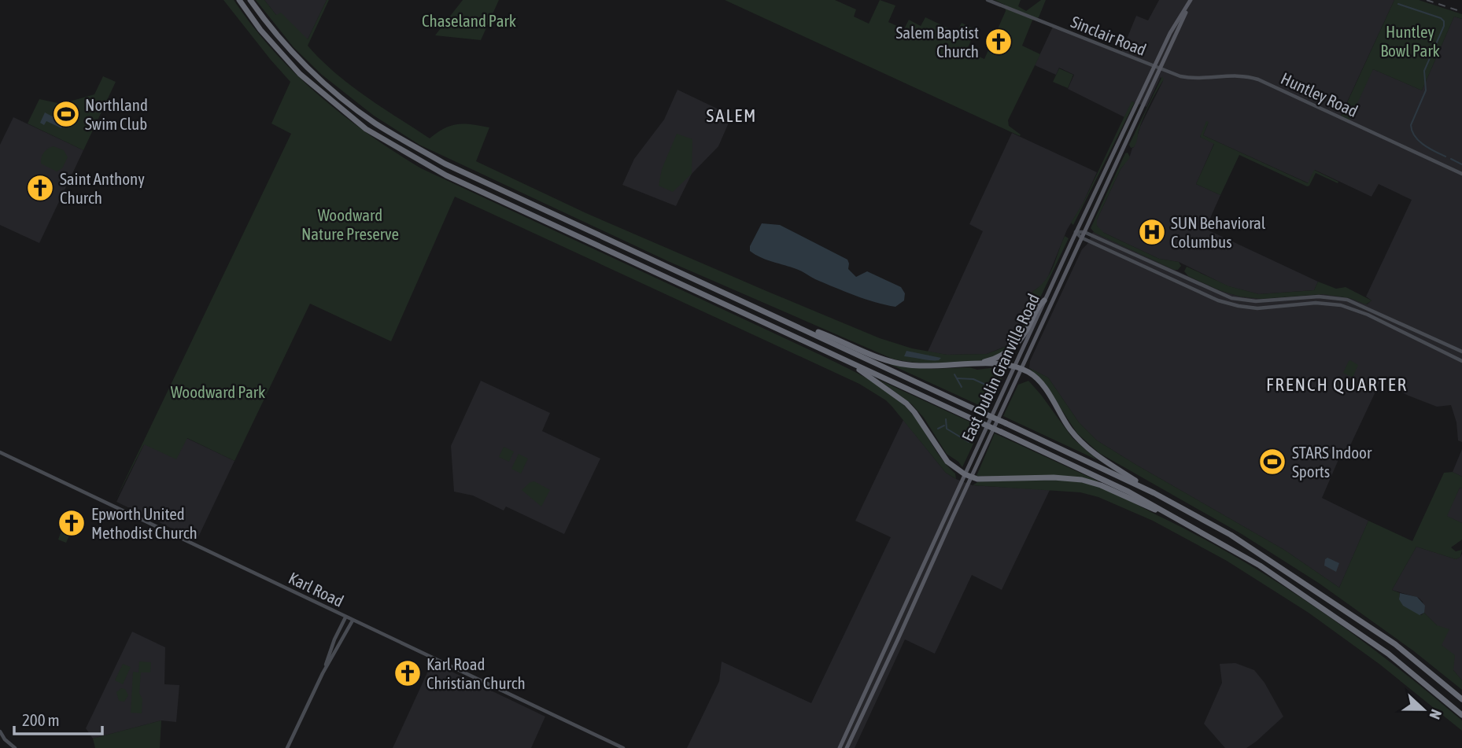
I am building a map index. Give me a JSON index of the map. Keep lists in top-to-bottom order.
{
  "streets": {
    "main road": [
      "Sinclair Road",
      "Huntley Road",
      "East Dublin Granville Road",
      "Karl Road"
    ]
  },
  "crossings": [
    ["Sinclair Road", "Huntley Road"],
    ["Sinclair Road", "East Dublin Granville Road"],
    ["Huntley Road", "East Dublin Granville Road"]
  ],
  "districts": ["SALEM", "FRENCH QUARTER"],
  "parks": [
    "Chaseland Park",
    "Huntley Bowl Park",
    "Woodward Nature Preserve",
    "Woodward Park"
  ],
  "places": {
    "church": [
      "Salem Baptist Church",
      "Saint Anthony Church",
      "Epworth United Methodist Church",
      "Karl Road Christian Church"
    ],
    "sports": ["Northland Swim Club", "STARS Indoor Sports"],
    "hospital": ["SUN Behavioral Columbus"]
  },
  "scale_bar": "200 m",
  "north": "right"
}
